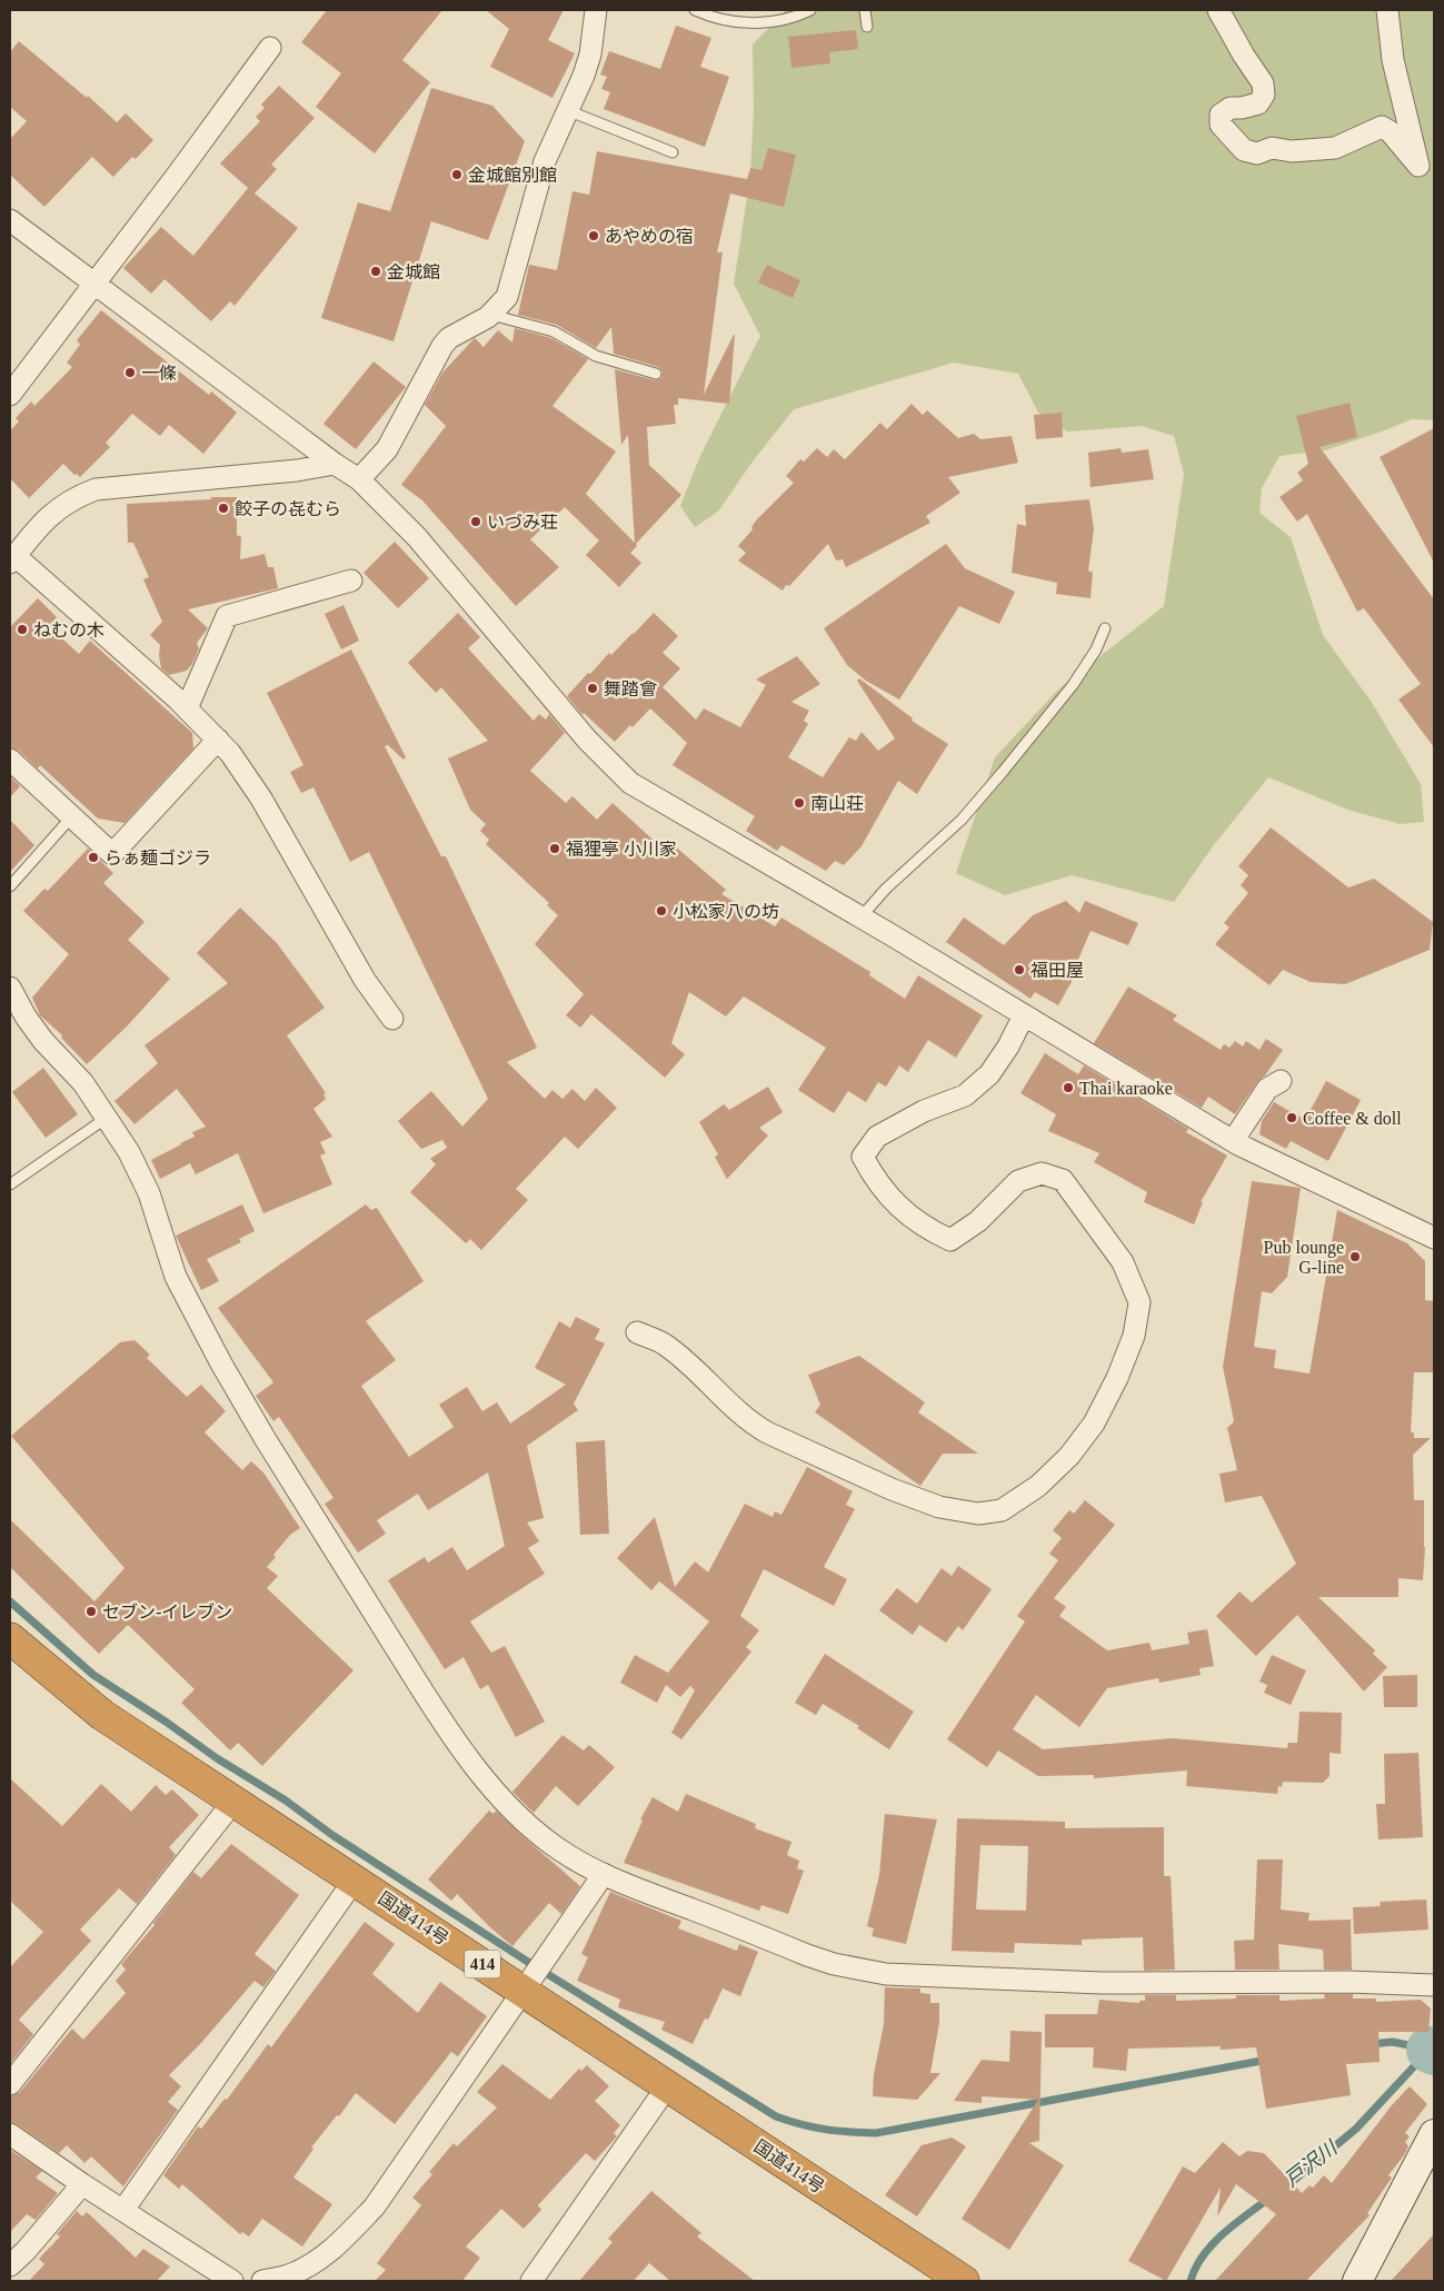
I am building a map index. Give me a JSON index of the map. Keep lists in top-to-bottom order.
{
  "streets": {
    "highway": ["国道414号", "414"]
  },
  "water": ["戸沢川"],
  "places": [
    "金城館別館",
    "あやめの宿",
    "金城館",
    "一條",
    "餃子の㐂むら",
    "いづみ荘",
    "ねむの木",
    "舞踏會",
    "南山荘",
    "福狸亭 小川家",
    "らぁ麺ゴジラ",
    "小松家八の坊",
    "福田屋",
    "Thai karaoke",
    "Coffee & doll",
    "Pub lounge G-line",
    "セブン-イレブン"
  ]
}
